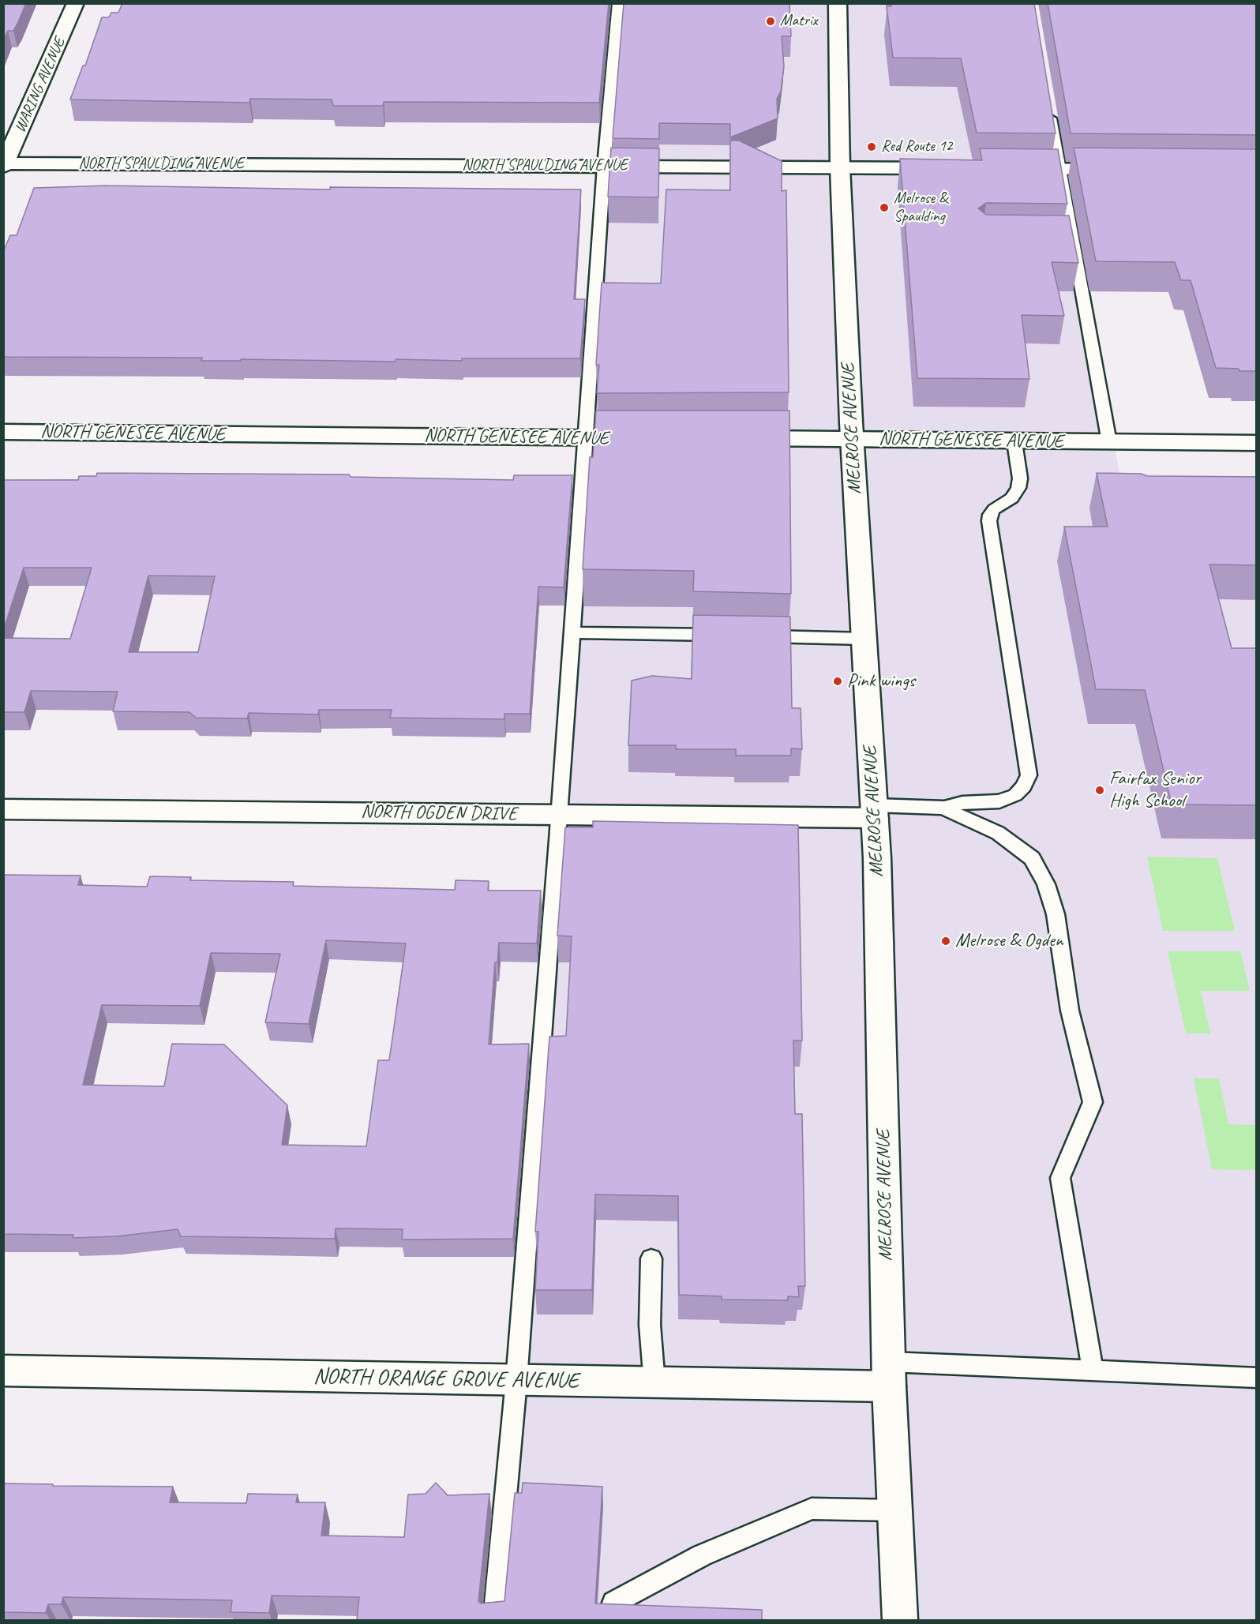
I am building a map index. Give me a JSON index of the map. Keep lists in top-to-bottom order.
{
  "streets": {
    "street": [
      "WARING AVENUE",
      "NORTH SPAULDING AVENUE",
      "MELROSE AVENUE",
      "NORTH GENESEE AVENUE",
      "NORTH OGDEN DRIVE",
      "NORTH ORANGE GROVE AVENUE"
    ]
  },
  "crossings": [
    ["WARING AVENUE", "NORTH SPAULDING AVENUE"],
    ["NORTH SPAULDING AVENUE", "MELROSE AVENUE"],
    ["MELROSE AVENUE", "NORTH GENESEE AVENUE"],
    ["MELROSE AVENUE", "NORTH OGDEN DRIVE"],
    ["MELROSE AVENUE", "NORTH ORANGE GROVE AVENUE"]
  ],
  "places": [
    "Matrix",
    "Red Route 12",
    "Melrose & Spaulding",
    "Pink wings",
    "Fairfax Senior High School",
    "Melrose & Ogden"
  ]
}
